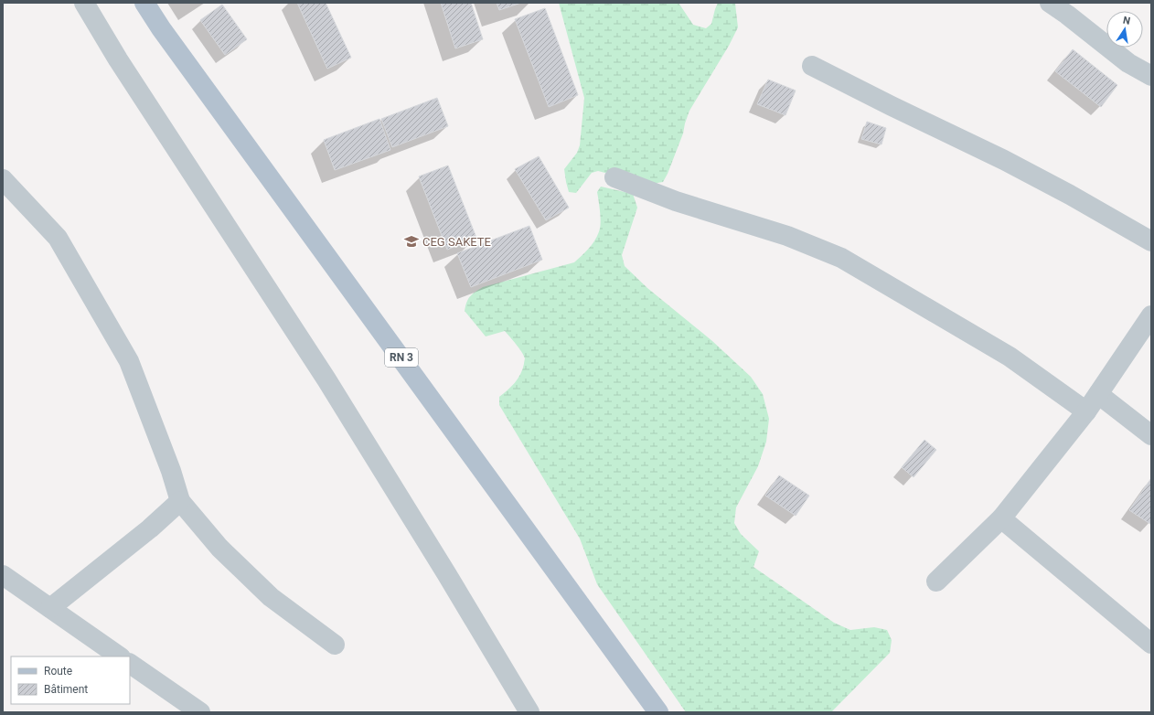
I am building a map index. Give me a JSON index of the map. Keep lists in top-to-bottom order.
{
  "streets": {
    "main road": ["RN 3"]
  },
  "places": {
    "school or university": ["CEG SAKETE"]
  },
  "legend": ["Route", "Bâtiment"],
  "north": "top"
}
